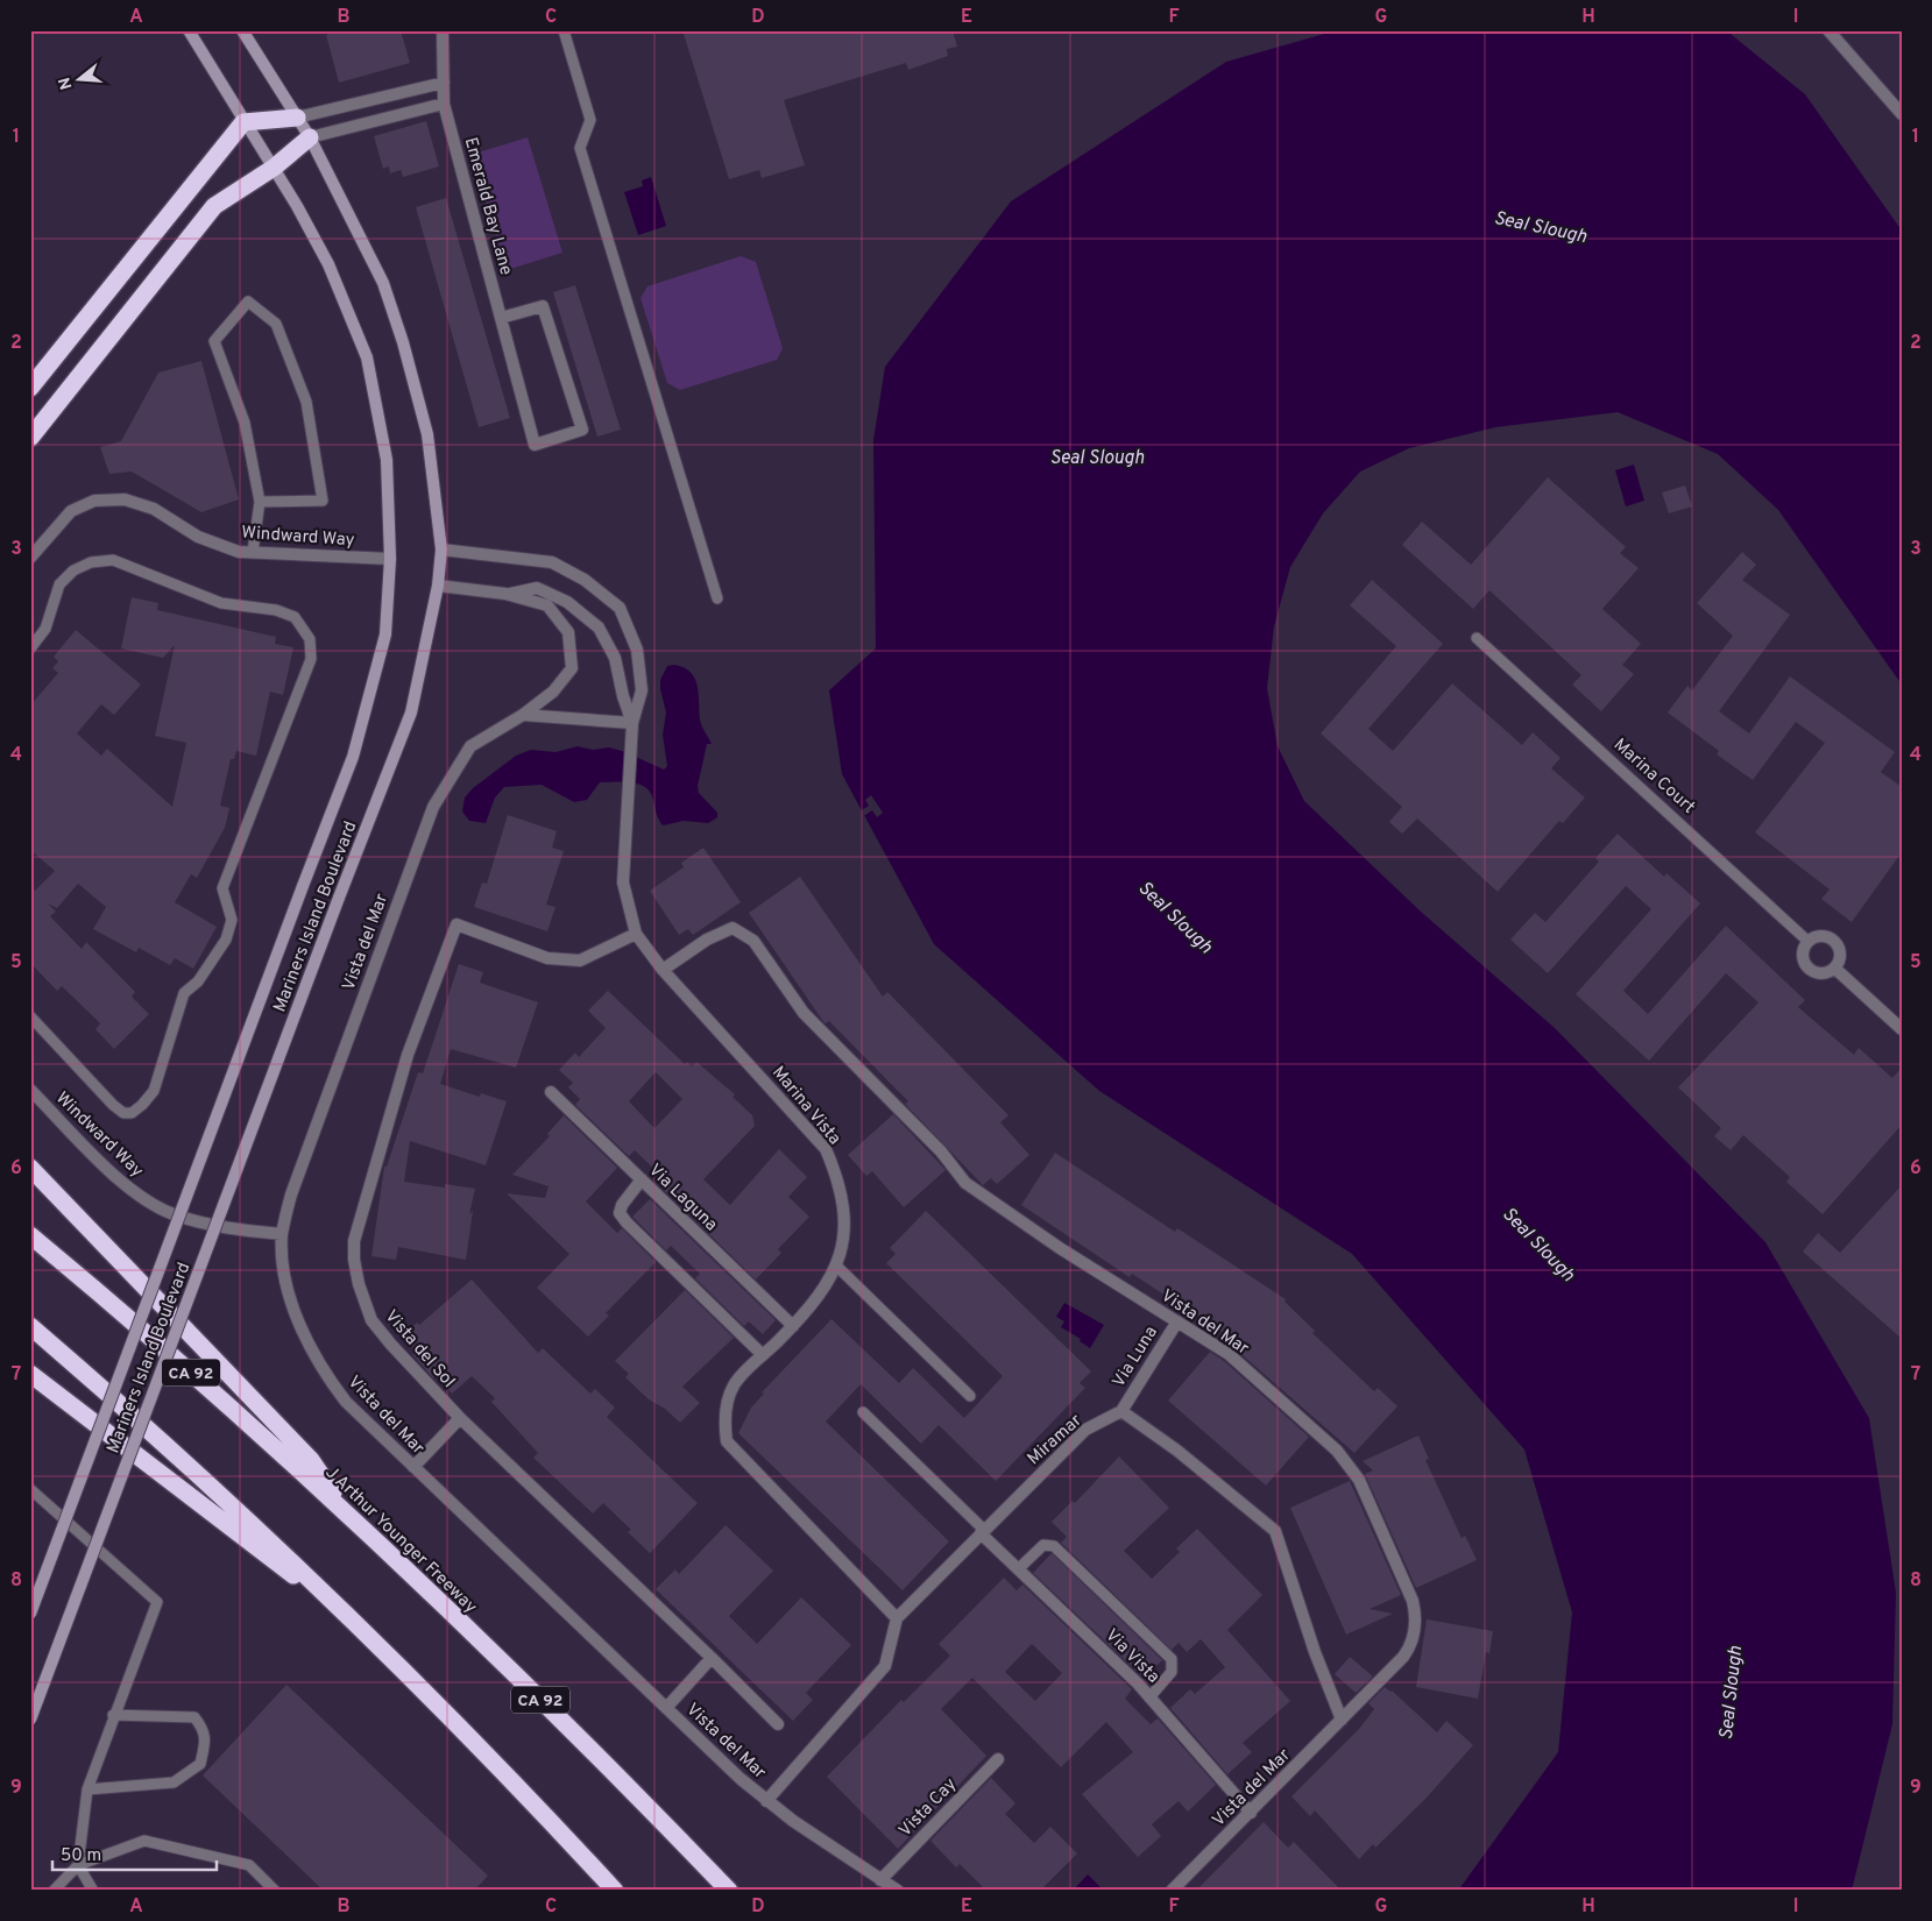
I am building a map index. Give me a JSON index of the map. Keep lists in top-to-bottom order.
{
  "streets": {
    "highway": ["CA 92", "J Arthur Younger Freeway"],
    "main road": ["Mariners Island Boulevard"],
    "street": [
      "Emerald Bay Lane",
      "Windward Way",
      "Vista del Mar",
      "Marina Vista",
      "Via Laguna",
      "Vista del Sol",
      "Via Luna",
      "Miramar",
      "Via Vista",
      "Vista Cay"
    ],
    "lane": ["Marina Court"]
  },
  "crossings": [
    ["Windward Way", "Mariners Island Boulevard"],
    ["Windward Way", "Vista del Mar"],
    ["Mariners Island Boulevard", "Vista del Mar"],
    ["Mariners Island Boulevard", "Marina Vista"],
    ["Vista del Mar", "Marina Vista"],
    ["Vista del Mar", "Via Luna"],
    ["Vista del Mar", "Via Vista"],
    ["Vista del Mar", "Vista Cay"],
    ["Marina Vista", "Via Laguna"],
    ["Marina Vista", "Vista del Sol"],
    ["Marina Vista", "Miramar"],
    ["Via Luna", "Miramar"],
    ["Miramar", "Via Vista"]
  ],
  "water": ["Seal Slough"],
  "scale_bar": "50 m",
  "north": "left",
  "grid": {
    "columns": [
      "A",
      "B",
      "C",
      "D",
      "E",
      "F",
      "G",
      "H",
      "I"
    ],
    "rows": [
      "1",
      "2",
      "3",
      "4",
      "5",
      "6",
      "7",
      "8",
      "9"
    ]
  }
}
